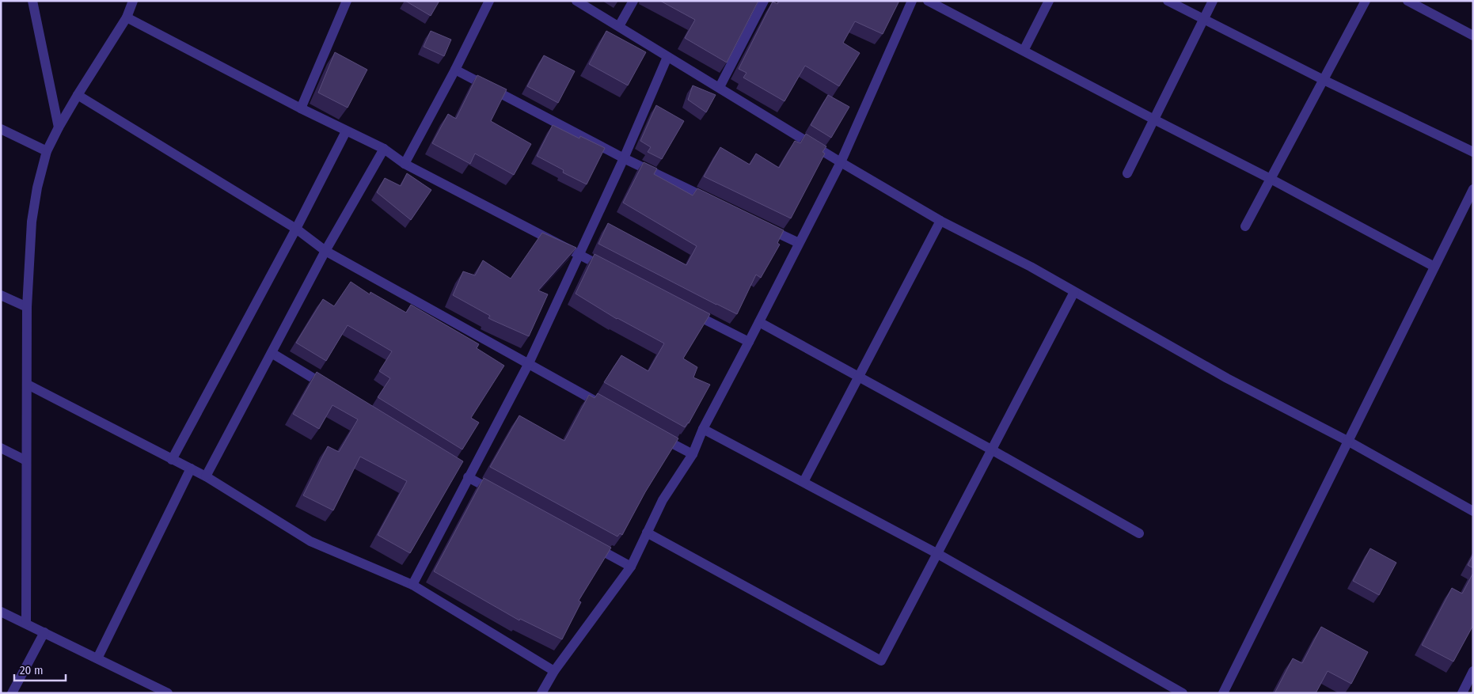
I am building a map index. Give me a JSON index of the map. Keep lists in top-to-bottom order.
{
  "scale_bar": "20 m"
}
